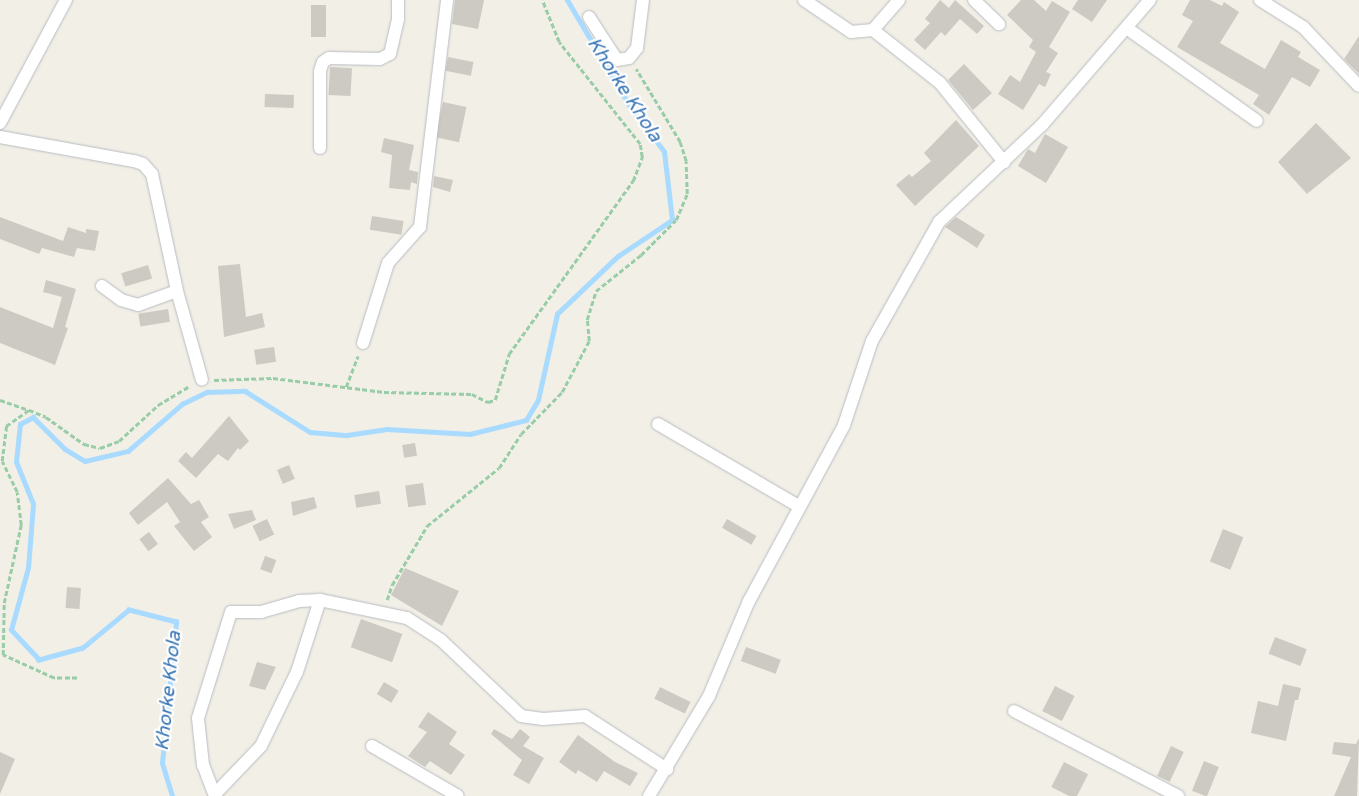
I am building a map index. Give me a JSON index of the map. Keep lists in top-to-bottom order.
{
  "water": ["Khorke Khola"]
}
